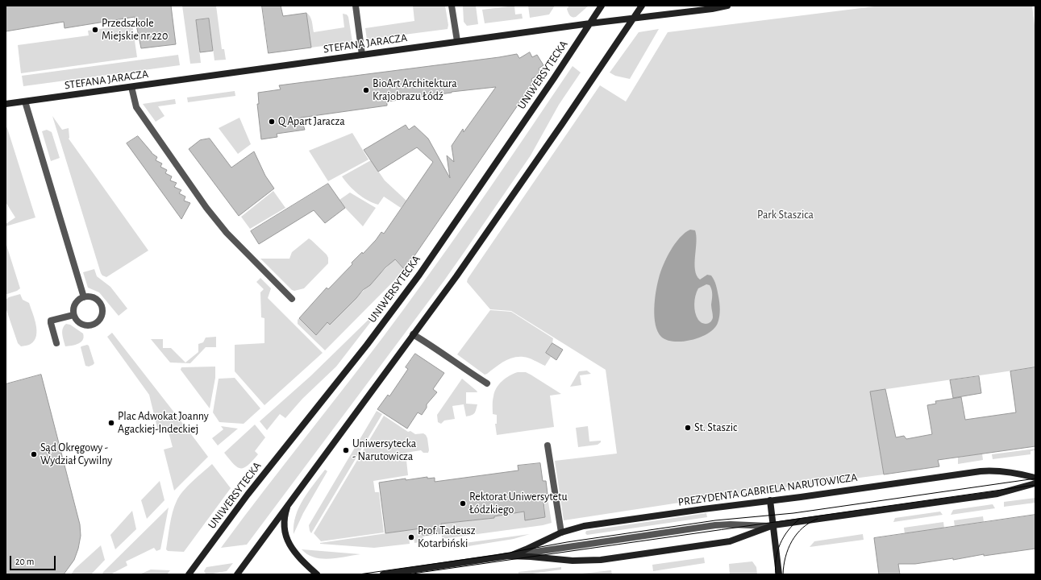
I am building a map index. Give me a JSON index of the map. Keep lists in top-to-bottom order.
{
  "streets": {
    "street": ["STEFANA JARACZA", "UNIWERSYTECKA", "PREZYDENTA GABRIELA NARUTOWICZA"]
  },
  "crossings": [
    ["STEFANA JARACZA", "UNIWERSYTECKA"]
  ],
  "parks": ["Park Staszica"],
  "places": [
    "Przedszkole Miejskie nr 220",
    "BioArt Architektura Krajobrazu Łódź",
    "Q Apart Jaracza",
    "Plac Adwokat Joanny Agackiej-Indeckiej",
    "St. Staszic",
    "Uniwersytecka - Narutowicza",
    "Sąd Okręgowy - Wydział Cywilny",
    "Rektorat Uniwersytetu Łódzkiego",
    "Prof. Tadeusz Kotarbiński"
  ],
  "scale_bar": "20 m"
}
